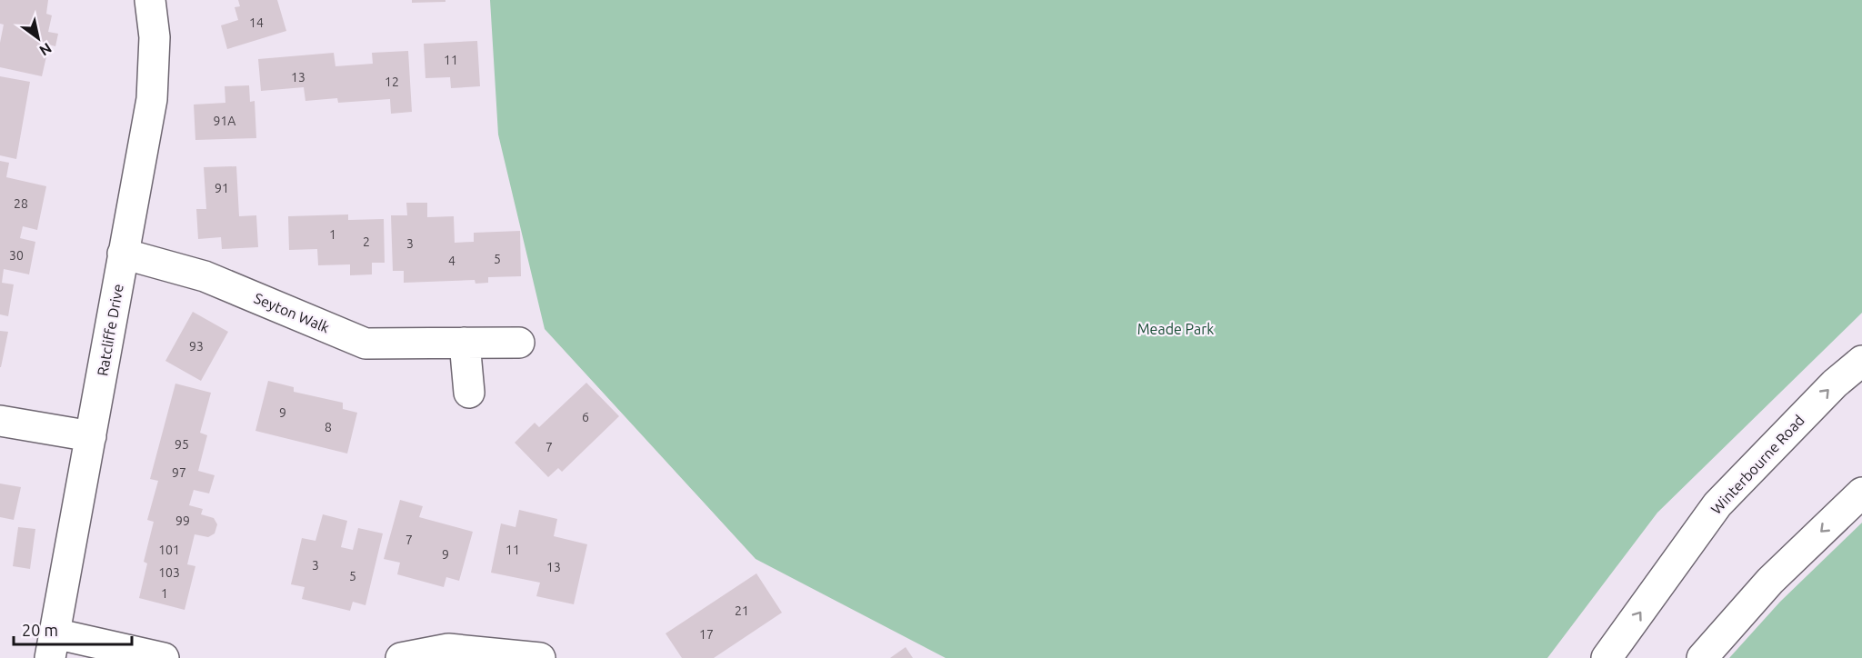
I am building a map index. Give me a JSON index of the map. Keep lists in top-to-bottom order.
{
  "streets": {
    "street": ["Seyton Walk", "Ratcliffe Drive", "Winterbourne Road"]
  },
  "crossings": [
    ["Seyton Walk", "Ratcliffe Drive"]
  ],
  "parks": ["Meade Park"],
  "house_numbers": [
    "14",
    "11",
    "13",
    "12",
    "91A",
    "91",
    "28",
    "1",
    "2",
    "3",
    "30",
    "5",
    "4",
    "93",
    "9",
    "6",
    "8",
    "95",
    "7",
    "97",
    "99",
    "7",
    "101",
    "11",
    "9",
    "3",
    "13",
    "103",
    "5",
    "1",
    "21",
    "17"
  ],
  "scale_bar": "20 m",
  "north": "bottom right"
}
